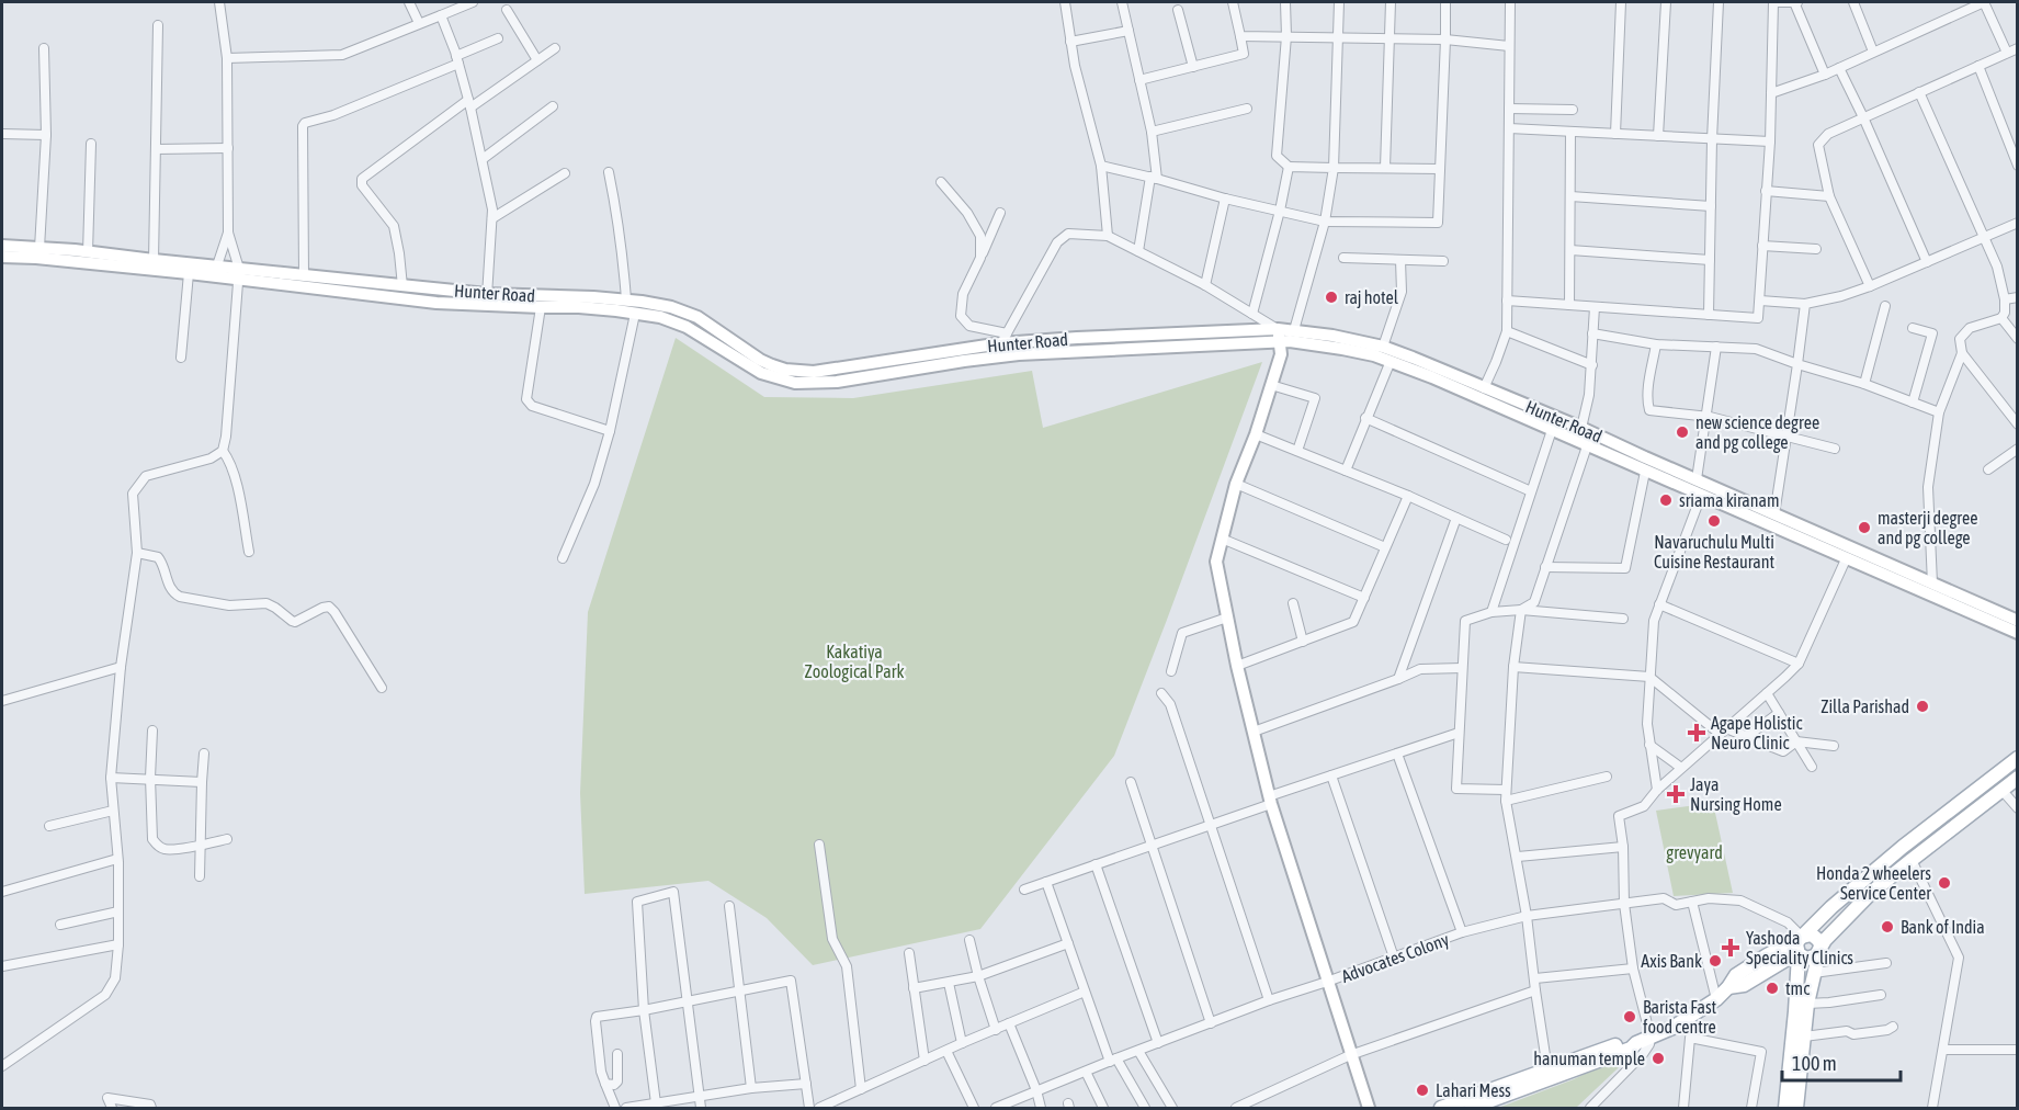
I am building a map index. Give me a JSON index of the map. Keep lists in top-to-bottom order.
{
  "streets": {
    "main road": ["Hunter Road"],
    "street": ["Advocates Colony"]
  },
  "parks": ["Kakatiya Zoological Park", "grevyard"],
  "places": {
    "other": [
      "raj hotel",
      "new science degree and pg college",
      "sriama kiranam",
      "Navaruchulu Multi Cuisine Restaurant",
      "masterji degree and pg college",
      "Zilla Parishad",
      "Honda 2 wheelers Service Center",
      "Bank of India",
      "Axis Bank",
      "tmc",
      "Barista Fast food centre",
      "hanuman temple",
      "Lahari Mess"
    ],
    "health": ["Agape Holistic Neuro Clinic", "Jaya Nursing Home", "Yashoda Speciality Clinics"]
  },
  "scale_bar": "100 m"
}
